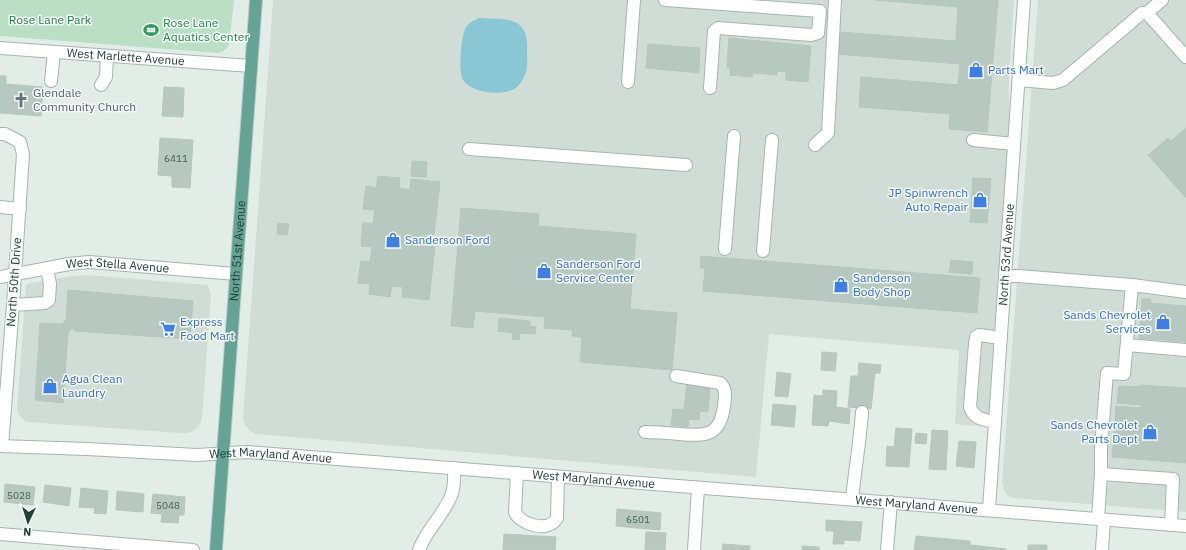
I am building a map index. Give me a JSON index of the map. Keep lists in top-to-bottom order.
{
  "streets": {
    "main road": ["North 51st Avenue"],
    "street": [
      "West Marlette Avenue",
      "North 53rd Avenue",
      "West Stella Avenue",
      "North 50th Drive",
      "West Maryland Avenue"
    ]
  },
  "crossings": [
    ["West Marlette Avenue", "North 51st Avenue"],
    ["North 51st Avenue", "West Stella Avenue"],
    ["North 51st Avenue", "West Maryland Avenue"],
    ["North 53rd Avenue", "West Maryland Avenue"],
    ["West Stella Avenue", "North 50th Drive"],
    ["North 50th Drive", "West Maryland Avenue"]
  ],
  "parks": ["Rose Lane Park"],
  "places": {
    "sports": ["Rose Lane Aquatics Center"],
    "shop": [
      "Parts Mart",
      "JP Spinwrench Auto Repair",
      "Sanderson Ford",
      "Sanderson Ford Service Center",
      "Sanderson Body Shop",
      "Sands Chevrolet Services",
      "Agua Clean Laundry",
      "Sands Chevrolet Parts Dept"
    ],
    "church": ["Glendale Community Church"],
    "supermarket": ["Express Food Mart"]
  },
  "house_numbers": [
    "6411",
    "5028",
    "5048",
    "6501"
  ],
  "north": "bottom"
}
